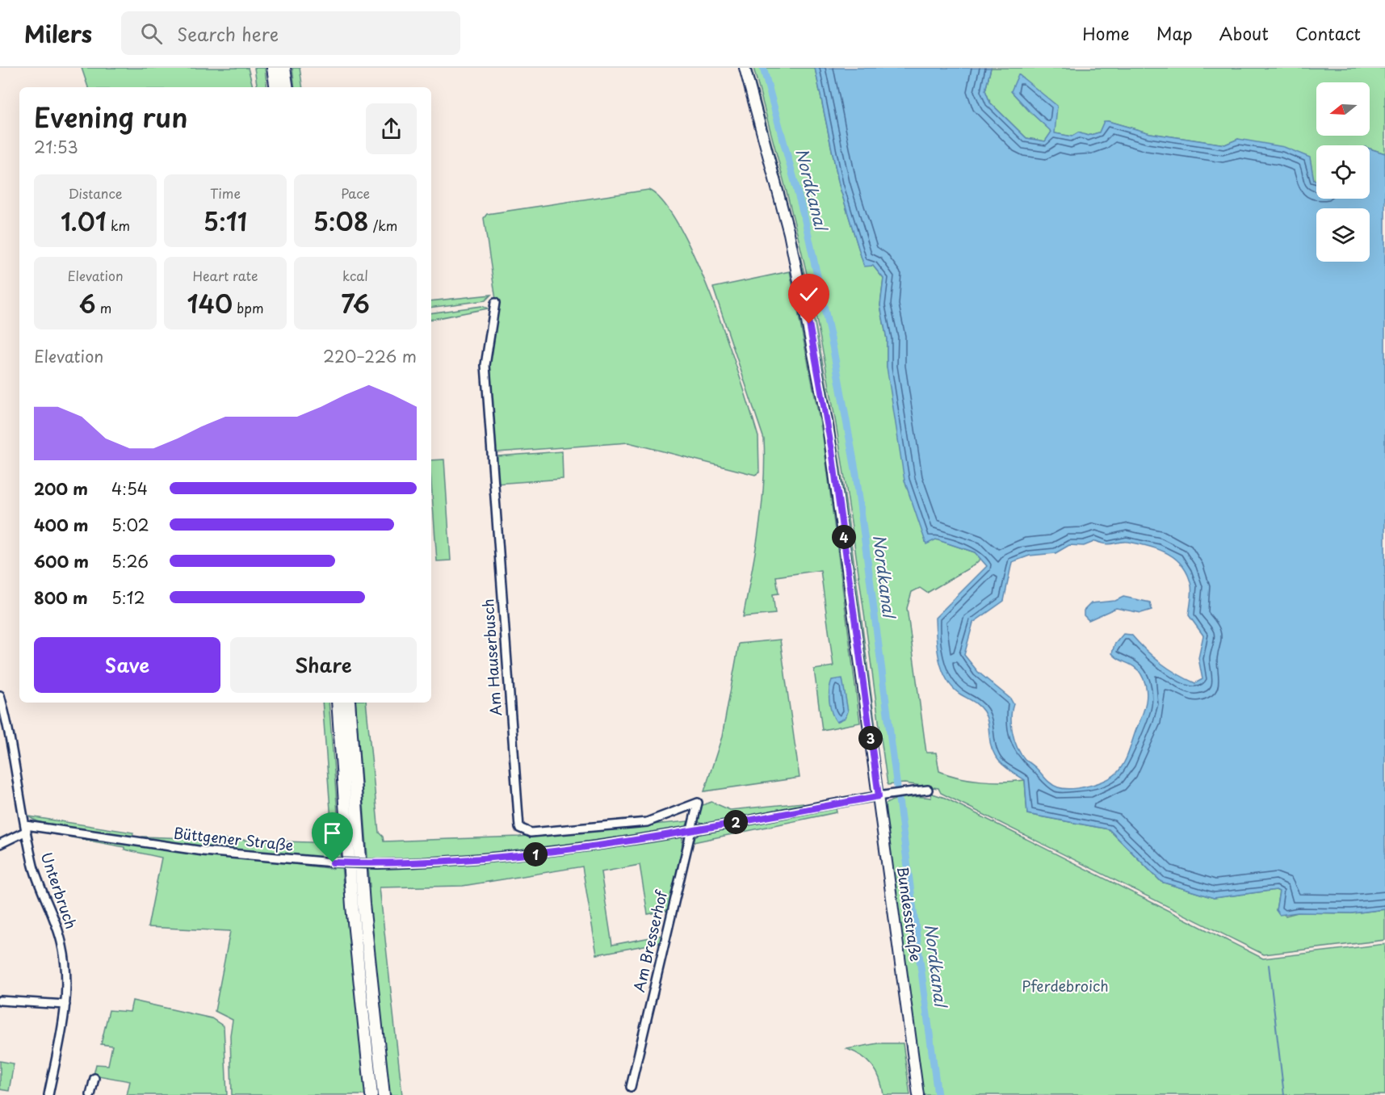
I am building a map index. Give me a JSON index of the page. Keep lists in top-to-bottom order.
{
  "streets": {
    "main road": ["Bundesstraße"],
    "street": [
      "Am Hauserbusch",
      "Büttgener Straße",
      "Unterbruch",
      "Am Bresserhof"
    ]
  },
  "crossings": [
    ["Am Hauserbusch", "Am Bresserhof"],
    ["Büttgener Straße", "Unterbruch"],
    ["Büttgener Straße", "Bundesstraße"],
    ["Büttgener Straße", "Am Bresserhof"]
  ],
  "water": ["Nordkanal"],
  "parks": ["Pferdebroich"],
  "north": "left",
  "page": {
    "header": "Milers",
    "search": "Search here",
    "nav": [
      "Home",
      "Map",
      "About",
      "Contact"
    ],
    "heading": ["Evening run", "21:53"],
    "stats": [
      ["Distance", "1.01 km"],
      ["Time", "5:11"],
      ["Pace", "5:08 /km"],
      ["Elevation", "6 m"],
      ["Heart rate", "140 bpm"],
      ["kcal", "76"]
    ],
    "chart": ["Elevation", "220–226 m"],
    "list": [
      {
        "name": "200 m",
        "note": "4:54"
      },
      {
        "name": "400 m",
        "note": "5:02"
      },
      {
        "name": "600 m",
        "note": "5:26"
      },
      {
        "name": "800 m",
        "note": "5:12"
      }
    ],
    "pins": [
      "4",
      "3",
      "2",
      "1"
    ],
    "buttons": ["Save", "Share"]
  }
}
